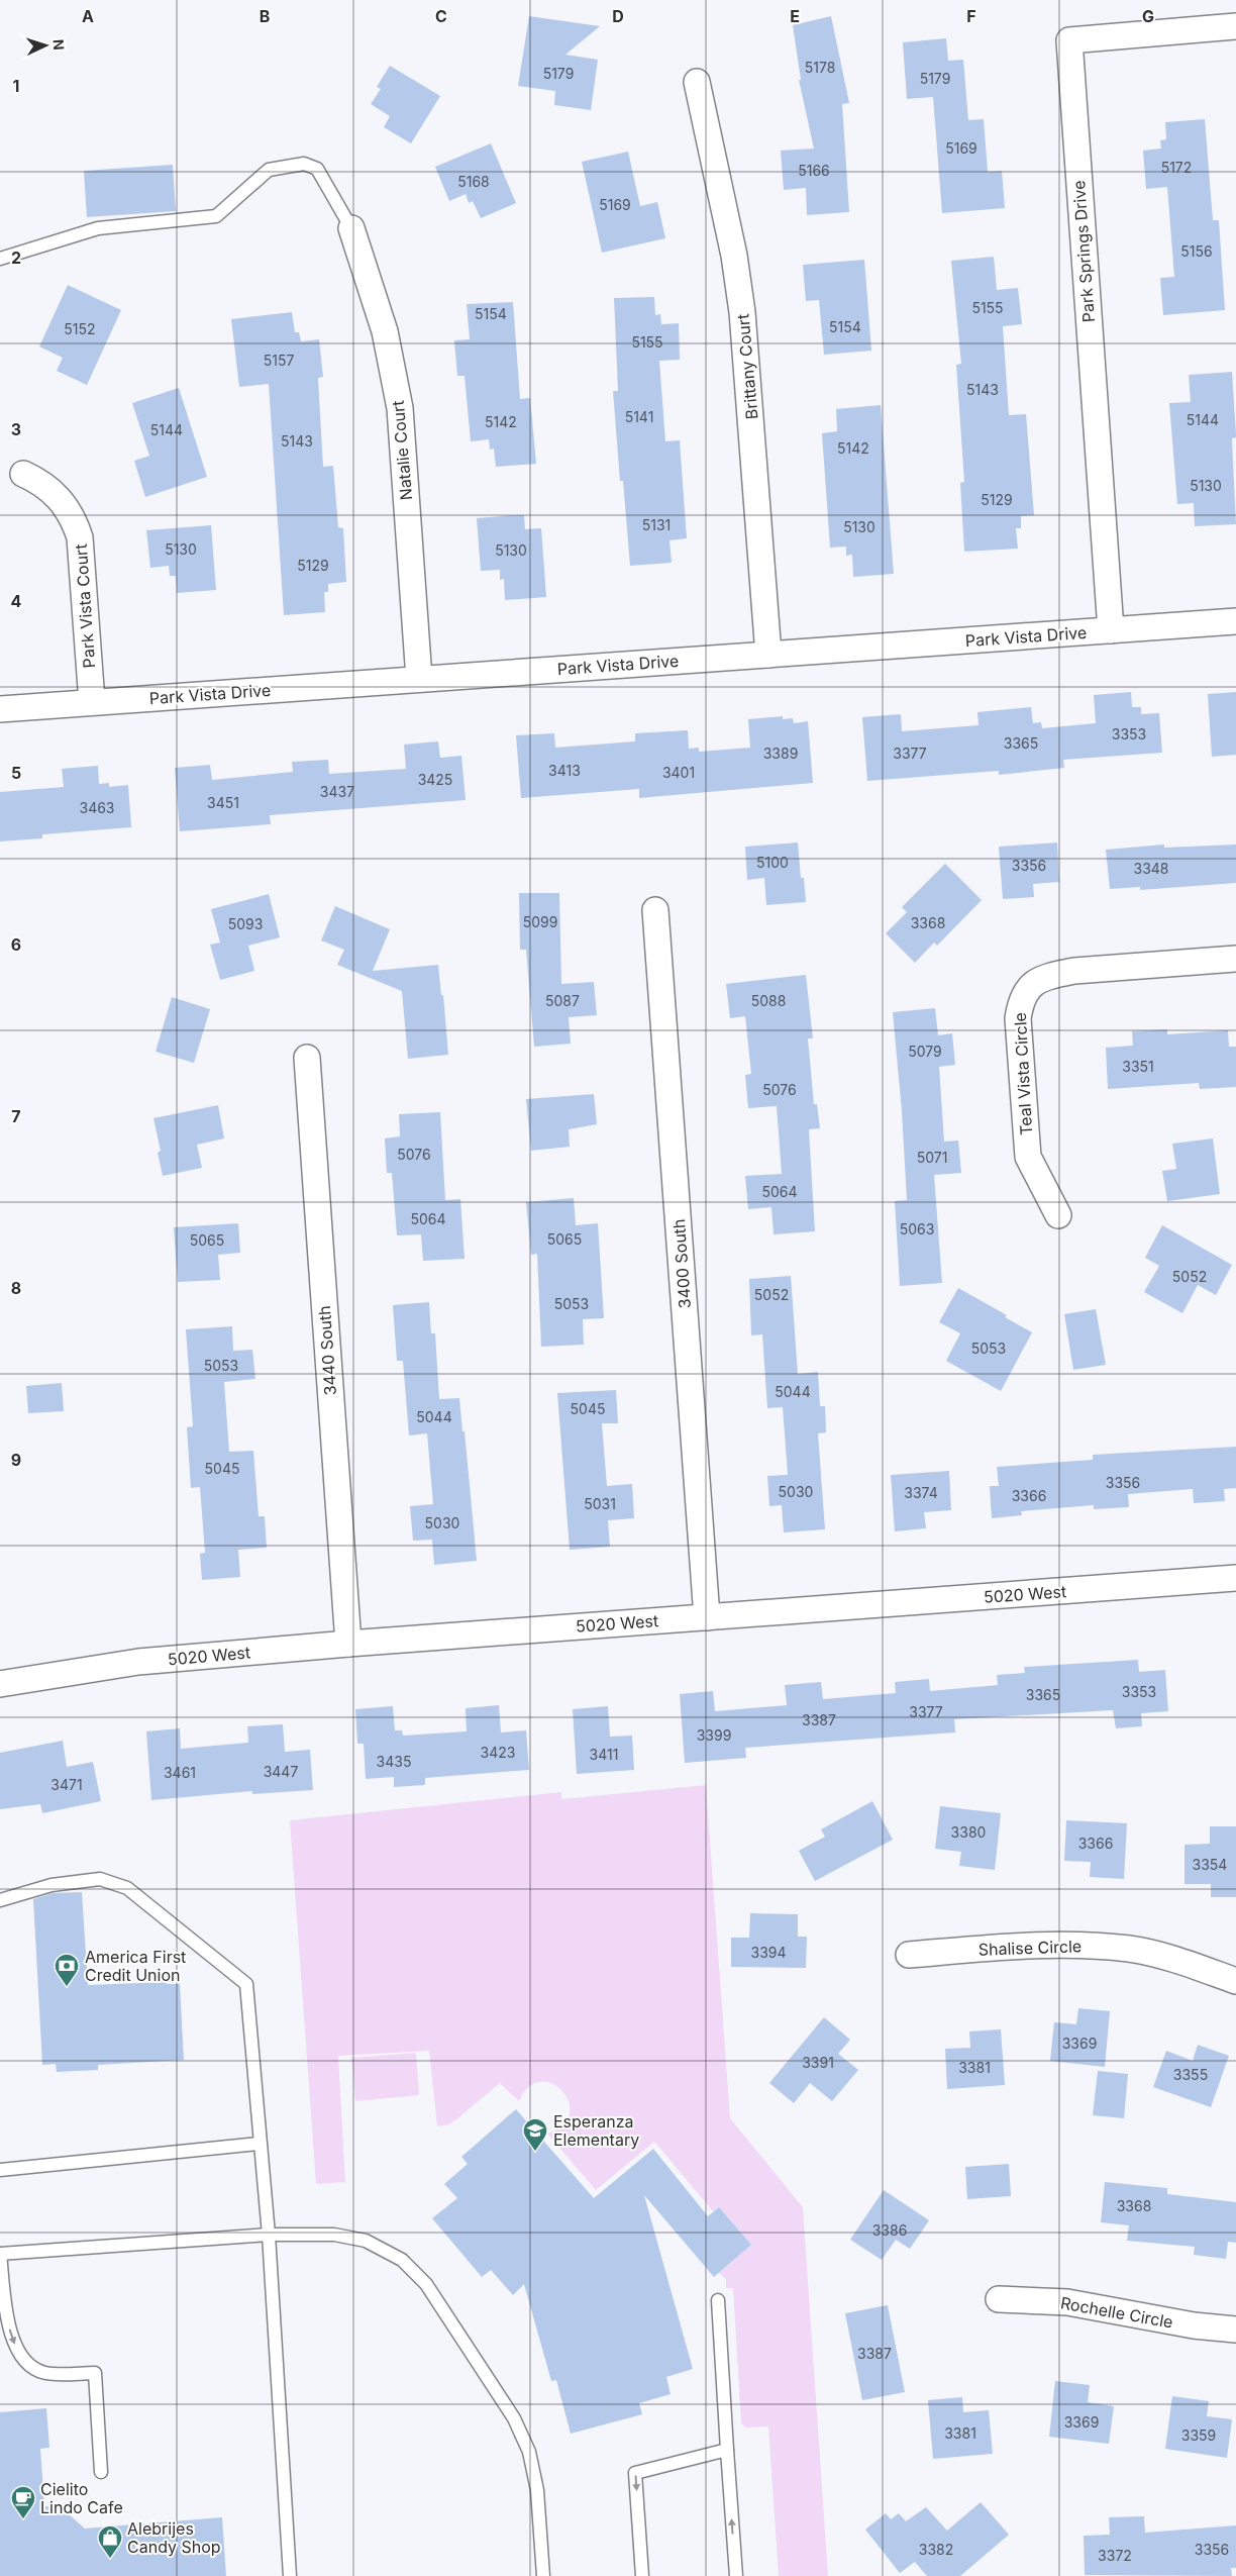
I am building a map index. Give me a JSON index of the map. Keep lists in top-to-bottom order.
{
  "streets": {
    "street": [
      "Park Springs Drive",
      "Brittany Court",
      "Natalie Court",
      "Park Vista Court",
      "Park Vista Drive",
      "Teal Vista Circle",
      "3400 South",
      "3440 South",
      "5020 West",
      "Shalise Circle",
      "Rochelle Circle"
    ]
  },
  "crossings": [
    ["Park Springs Drive", "Park Vista Drive"],
    ["Brittany Court", "Park Vista Drive"],
    ["Natalie Court", "Park Vista Drive"],
    ["Park Vista Court", "Park Vista Drive"],
    ["3400 South", "5020 West"],
    ["3440 South", "5020 West"]
  ],
  "places": {
    "bank": ["America First Credit Union"],
    "school or university": ["Esperanza Elementary"],
    "cafe": ["Cielito Lindo Cafe"],
    "shop": ["Alebrijes Candy Shop"]
  },
  "house_numbers": [
    "5178",
    "5179",
    "5179",
    "5169",
    "5172",
    "5166",
    "5168",
    "5169",
    "5156",
    "5155",
    "5154",
    "5154",
    "5152",
    "5155",
    "5157",
    "5143",
    "5141",
    "5144",
    "5142",
    "5144",
    "5143",
    "5142",
    "5130",
    "5129",
    "5131",
    "5130",
    "5130",
    "5130",
    "5129",
    "3353",
    "3365",
    "3389",
    "3377",
    "3413",
    "3401",
    "3425",
    "3437",
    "3451",
    "3463",
    "5100",
    "3356",
    "3348",
    "5099",
    "3368",
    "5093",
    "5087",
    "5088",
    "5079",
    "3351",
    "5076",
    "5076",
    "5071",
    "5064",
    "5064",
    "5063",
    "5065",
    "5065",
    "5052",
    "5052",
    "5053",
    "5053",
    "5053",
    "5044",
    "5045",
    "5044",
    "5045",
    "3356",
    "5030",
    "3374",
    "3366",
    "5031",
    "5030",
    "3353",
    "3365",
    "3377",
    "3387",
    "3399",
    "3423",
    "3411",
    "3435",
    "3447",
    "3461",
    "3471",
    "3380",
    "3366",
    "3354",
    "3394",
    "3369",
    "3391",
    "3381",
    "3355",
    "3368",
    "3386",
    "3387",
    "3369",
    "3381",
    "3359",
    "3382",
    "3356",
    "3372"
  ],
  "north": "right",
  "grid": {
    "columns": [
      "A",
      "B",
      "C",
      "D",
      "E",
      "F",
      "G"
    ],
    "rows": [
      "1",
      "2",
      "3",
      "4",
      "5",
      "6",
      "7",
      "8",
      "9"
    ]
  }
}
